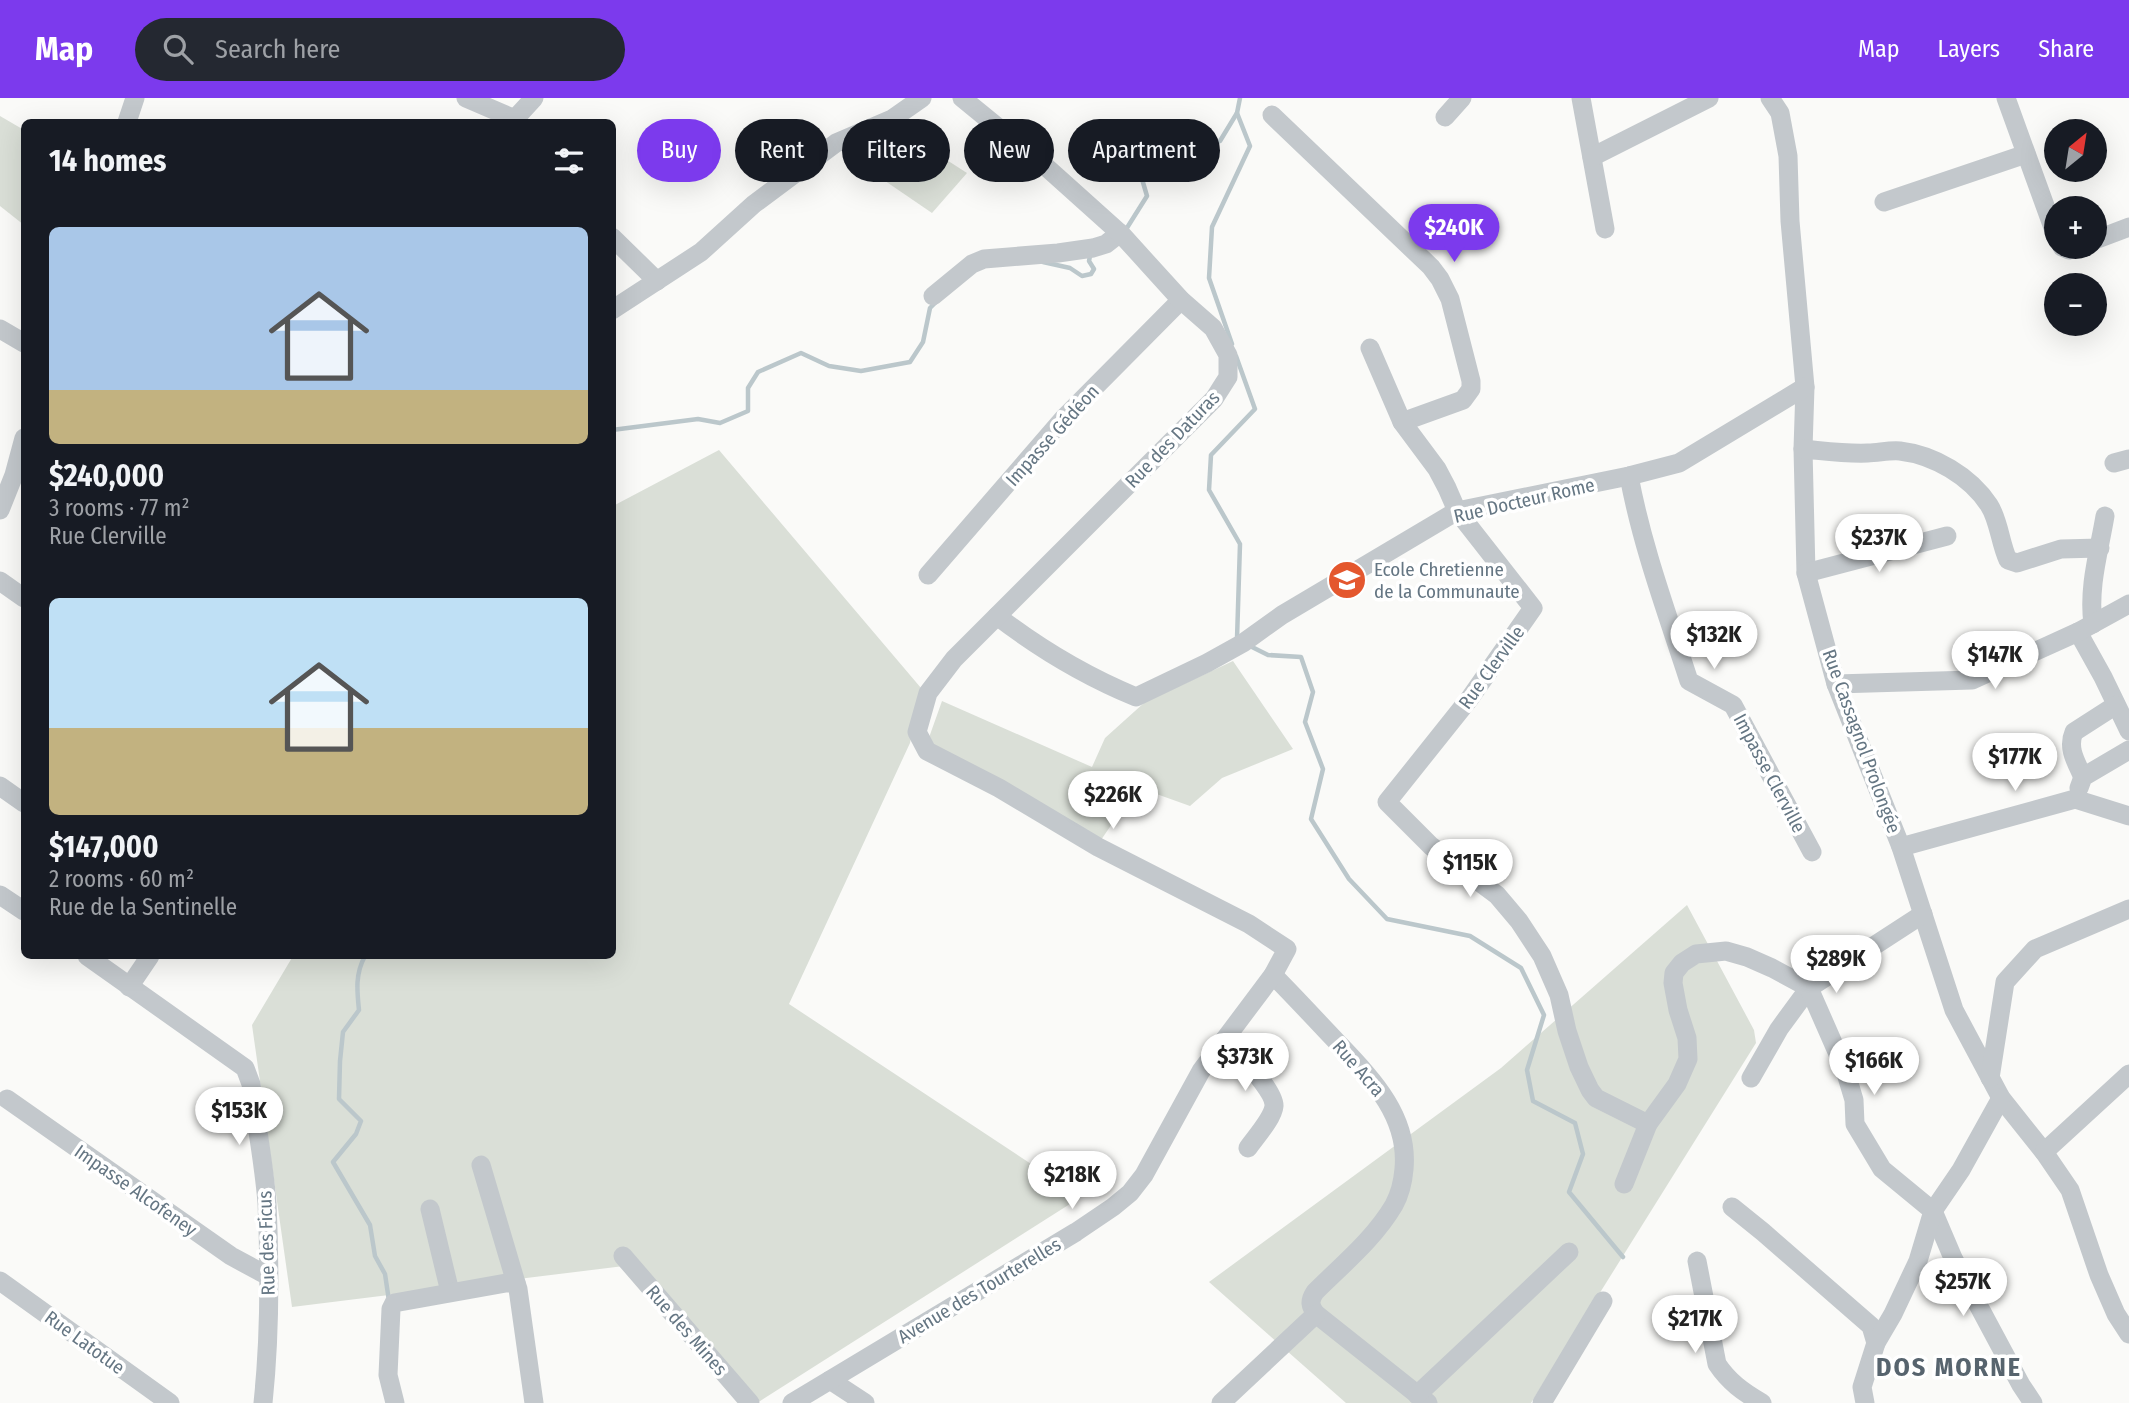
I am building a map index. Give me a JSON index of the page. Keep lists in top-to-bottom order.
{
  "streets": {
    "street": [
      "Impasse Gédéon",
      "Rue des Daturas",
      "Rue Docteur Rome",
      "Rue Clerville",
      "Rue Cassagnol Prolongée",
      "Impasse Clerville",
      "Rue Acra",
      "Impasse Alcofeney",
      "Rue des Ficus",
      "Avenue des Tourterelles",
      "Rue des Mines",
      "Rue Latotue"
    ]
  },
  "crossings": [
    ["Impasse Gédéon", "Rue des Daturas"],
    ["Rue des Daturas", "Rue Docteur Rome"],
    ["Rue des Daturas", "Avenue des Tourterelles"],
    ["Rue Docteur Rome", "Rue Clerville"],
    ["Rue Docteur Rome", "Rue Cassagnol Prolongée"],
    ["Rue Docteur Rome", "Impasse Clerville"],
    ["Rue Acra", "Avenue des Tourterelles"],
    ["Impasse Alcofeney", "Rue des Ficus"]
  ],
  "districts": ["DOS MORNE"],
  "places": {
    "school or university": ["Ecole Chretienne de la Communaute"]
  },
  "north": "top right",
  "page": {
    "header": "Map",
    "search": "Search here",
    "nav": ["Map", "Layers", "Share"],
    "map_buttons": ["+", "−"],
    "chip": [
      "Buy",
      "Rent",
      "Filters",
      "New",
      "Apartment"
    ],
    "heading": "14 homes",
    "list": [
      {
        "name": "$240,000",
        "note": "3 rooms · 77 m² · Rue Clerville"
      },
      {
        "name": "$147,000",
        "note": "2 rooms · 60 m² · Rue de la Sentinelle"
      }
    ],
    "price": [
      "$240K",
      "$237K",
      "$132K",
      "$147K",
      "$177K",
      "$226K",
      "$115K",
      "$289K",
      "$373K",
      "$166K",
      "$153K",
      "$218K",
      "$257K",
      "$217K"
    ]
  }
}
